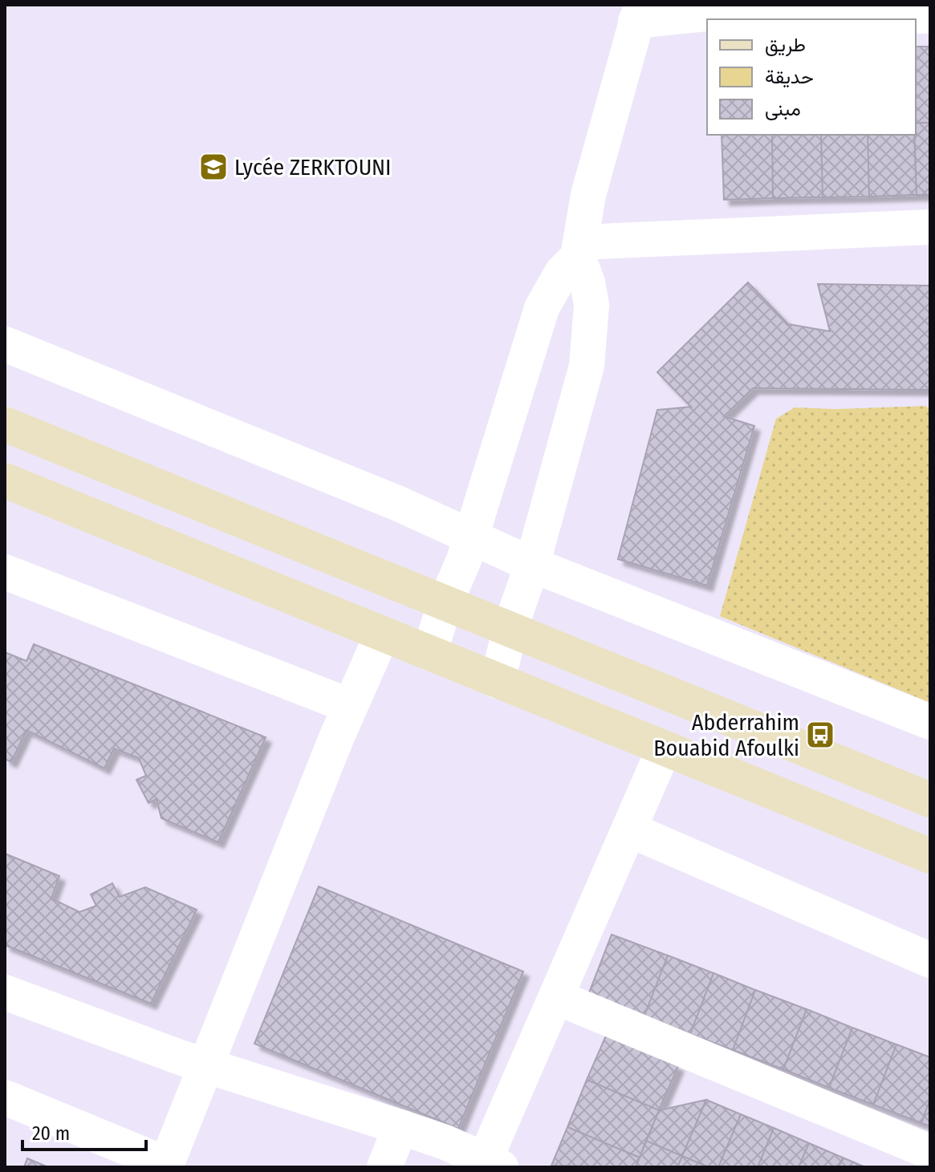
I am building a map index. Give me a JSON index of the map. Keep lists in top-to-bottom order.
{
  "places": {
    "school or university": ["Lycée ZERKTOUNI"],
    "bus stop": ["Abderrahim Bouabid Afoulki"]
  },
  "legend": ["طريق", "حديقة", "مبنى"],
  "scale_bar": "20 m"
}
